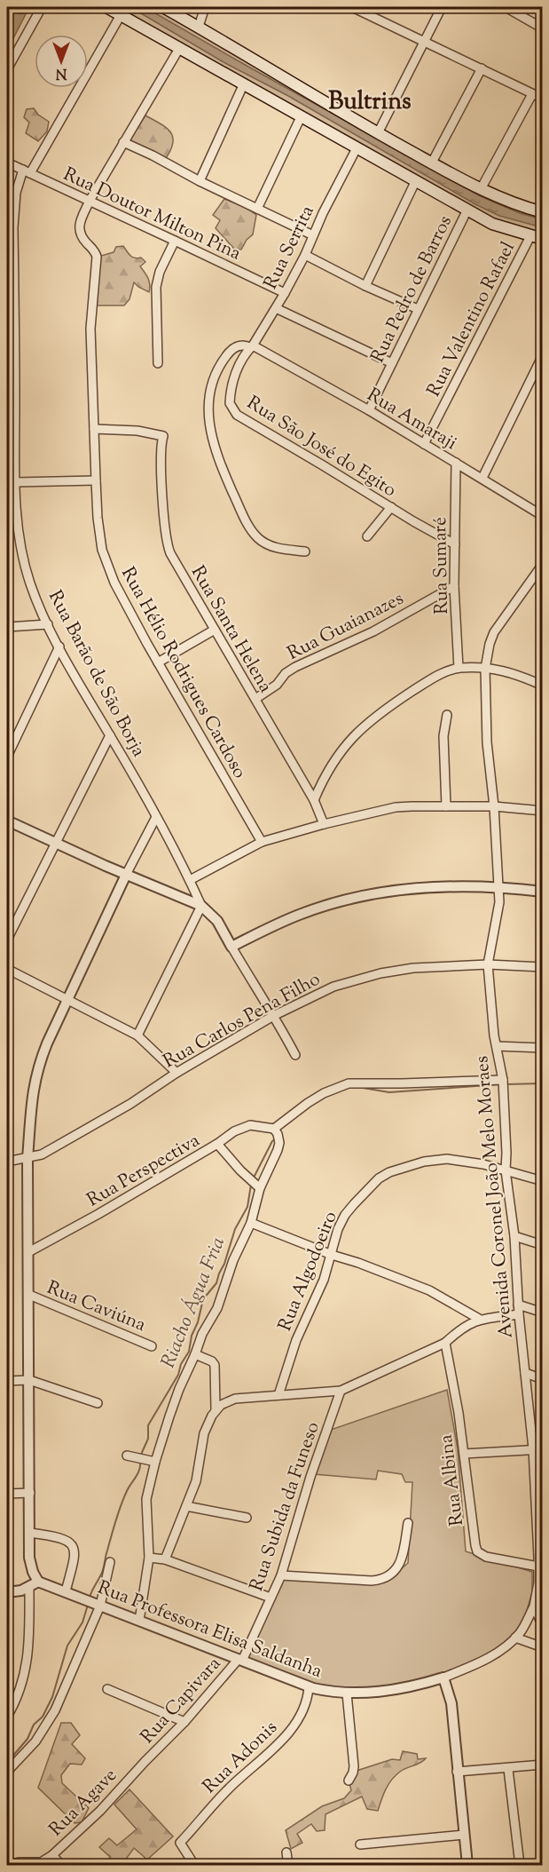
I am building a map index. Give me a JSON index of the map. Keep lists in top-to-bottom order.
{
  "streets": {
    "street": [
      "Rua Doutor Milton Pina",
      "Rua Serrita",
      "Rua Pedro de Barros",
      "Rua Valentino Rafael",
      "Rua Amaraji",
      "Rua São José do Egito",
      "Rua Sumaré",
      "Rua Guaianazes",
      "Rua Santa Helena",
      "Rua Hélio Rodrigues Cardoso",
      "Rua Barão de São Borja",
      "Rua Carlos Pena Filho",
      "Rua Perspectiva",
      "Avenida Coronel João Melo Moraes",
      "Rua Algodoeiro",
      "Rua Caviúna",
      "Rua Albina",
      "Rua Subida da Funeso",
      "Rua Professora Elisa Saldanha",
      "Rua Capivara",
      "Rua Adonis",
      "Rua Agave"
    ]
  },
  "crossings": [
    ["Rua Doutor Milton Pina", "Rua Serrita"],
    ["Rua Doutor Milton Pina", "Rua Hélio Rodrigues Cardoso"],
    ["Rua Doutor Milton Pina", "Rua Barão de São Borja"],
    ["Rua Serrita", "Rua Amaraji"],
    ["Rua Serrita", "Rua São José do Egito"],
    ["Rua Pedro de Barros", "Rua Amaraji"],
    ["Rua Valentino Rafael", "Rua Amaraji"],
    ["Rua Amaraji", "Rua São José do Egito"],
    ["Rua Amaraji", "Rua Sumaré"],
    ["Rua São José do Egito", "Rua Sumaré"],
    ["Rua Sumaré", "Rua Guaianazes"],
    ["Rua Guaianazes", "Rua Santa Helena"],
    ["Rua Santa Helena", "Rua Hélio Rodrigues Cardoso"],
    ["Rua Barão de São Borja", "Rua Carlos Pena Filho"],
    ["Rua Carlos Pena Filho", "Avenida Coronel João Melo Moraes"],
    ["Avenida Coronel João Melo Moraes", "Rua Algodoeiro"],
    ["Avenida Coronel João Melo Moraes", "Rua Albina"],
    ["Avenida Coronel João Melo Moraes", "Rua Professora Elisa Saldanha"],
    ["Rua Subida da Funeso", "Rua Professora Elisa Saldanha"],
    ["Rua Subida da Funeso", "Rua Capivara"],
    ["Rua Professora Elisa Saldanha", "Rua Capivara"],
    ["Rua Professora Elisa Saldanha", "Rua Adonis"],
    ["Rua Capivara", "Rua Agave"]
  ],
  "districts": ["Bultrins"],
  "water": ["Riacho Água Fria"],
  "north": "bottom"
}
